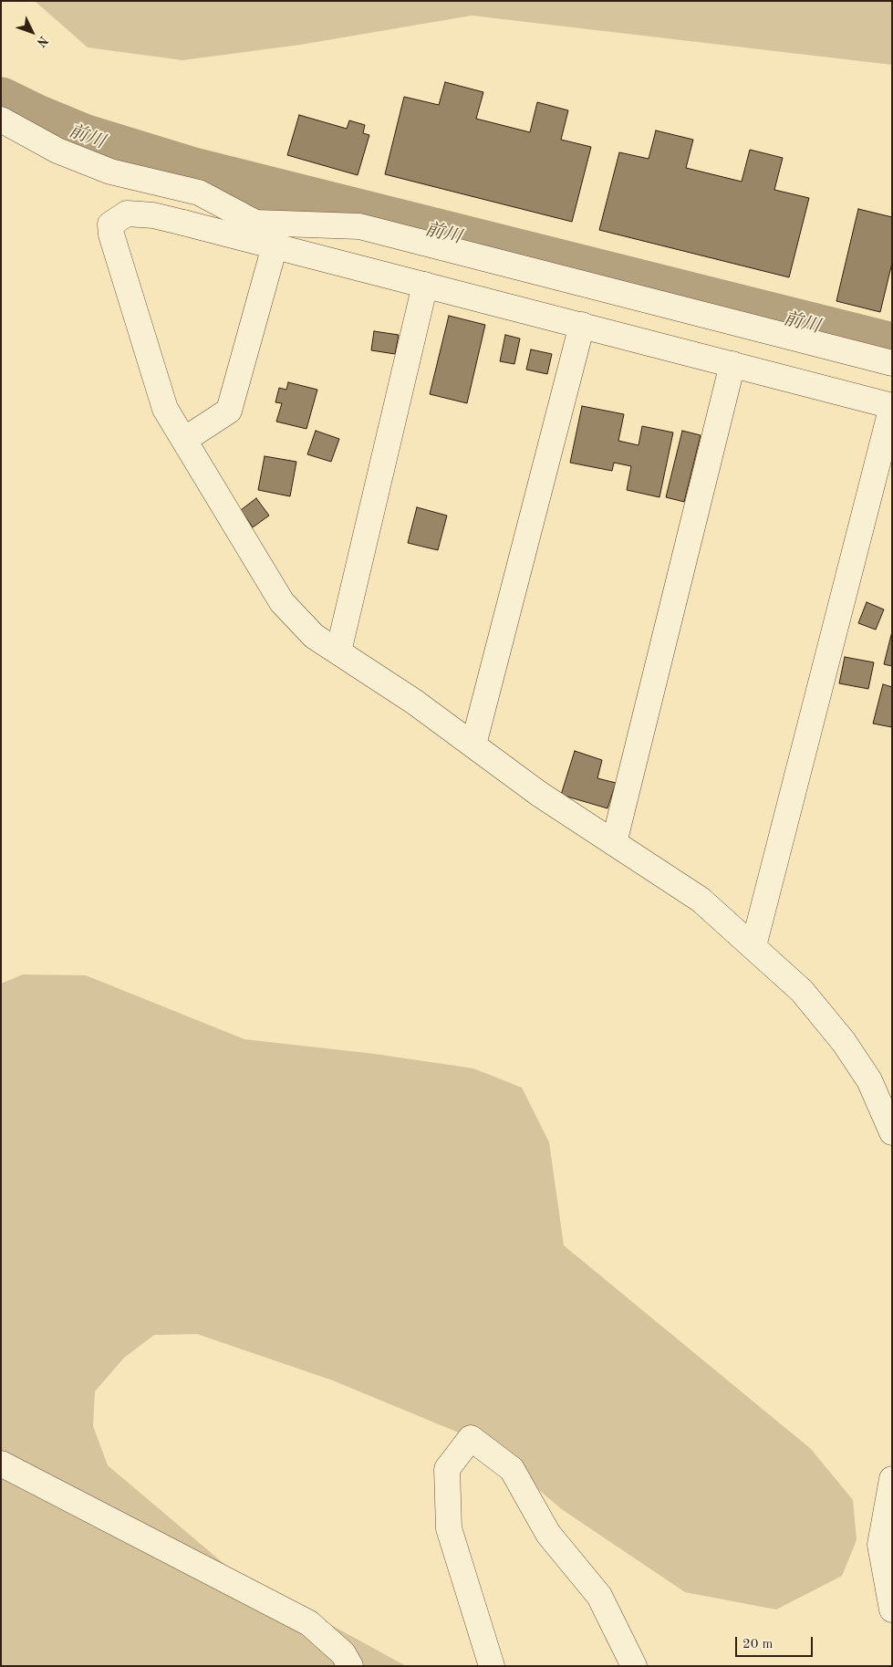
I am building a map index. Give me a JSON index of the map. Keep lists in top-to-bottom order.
{
  "water": ["前川"],
  "scale_bar": "20 m",
  "north": "bottom right"
}
